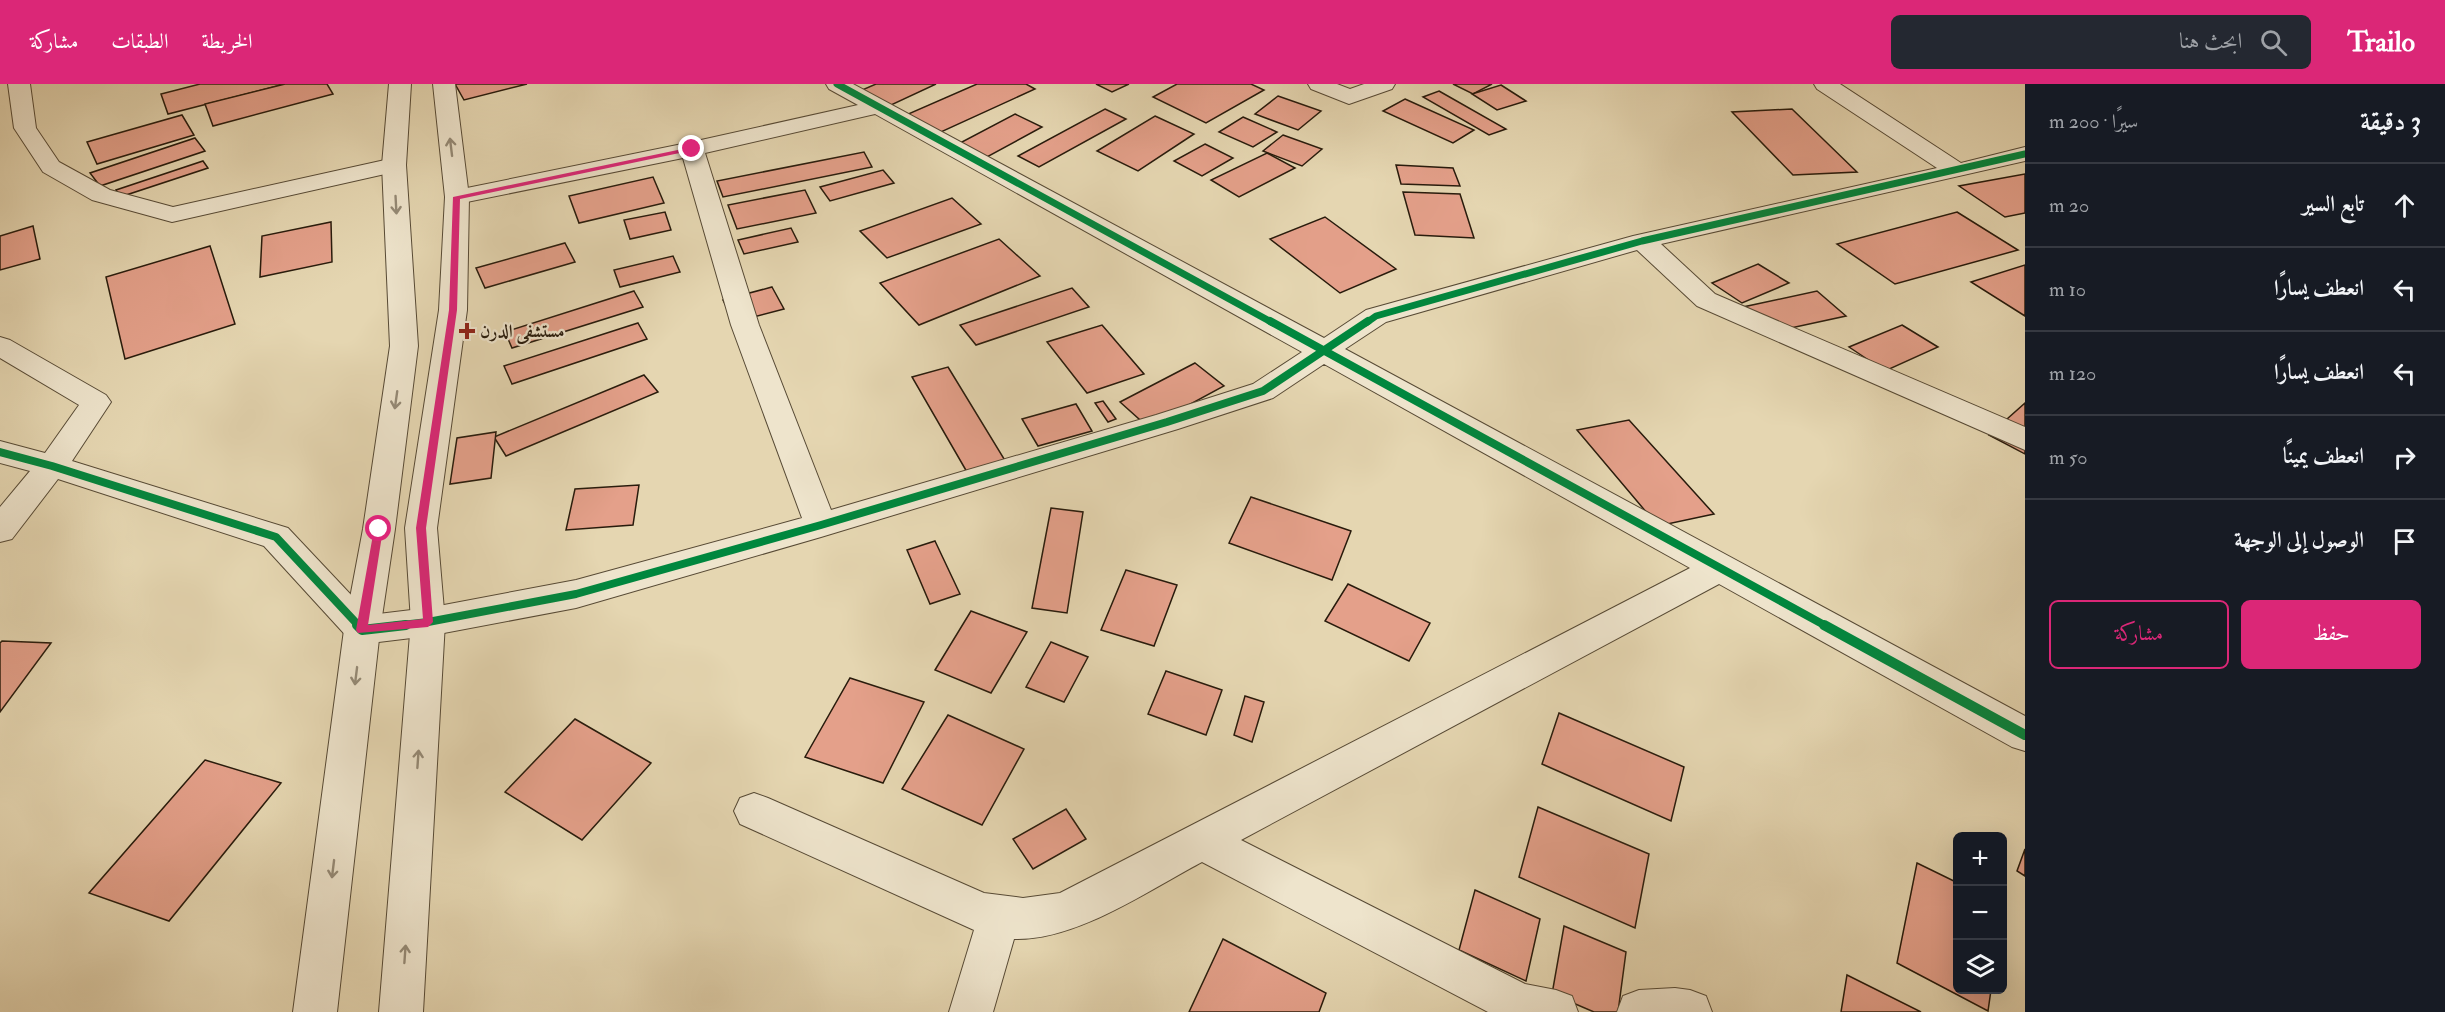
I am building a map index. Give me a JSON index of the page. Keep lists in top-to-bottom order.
{
  "places": {
    "health": ["مستشفى الدرن"]
  },
  "page": {
    "header": "Trailo",
    "search": "ابحث هنا",
    "nav": ["الخريطة", "الطبقات", "مشاركة"],
    "heading": ["3 دقيقة", "سيرًا · 200 m"],
    "list": [
      ["تابع السير", "20 m"],
      ["انعطف يسارًا", "10 m"],
      ["انعطف يسارًا", "120 m"],
      ["انعطف يمينًا", "50 m"],
      "الوصول إلى الوجهة"
    ],
    "buttons": ["حفظ", "مشاركة"],
    "map_buttons": ["+", "−"]
  }
}
